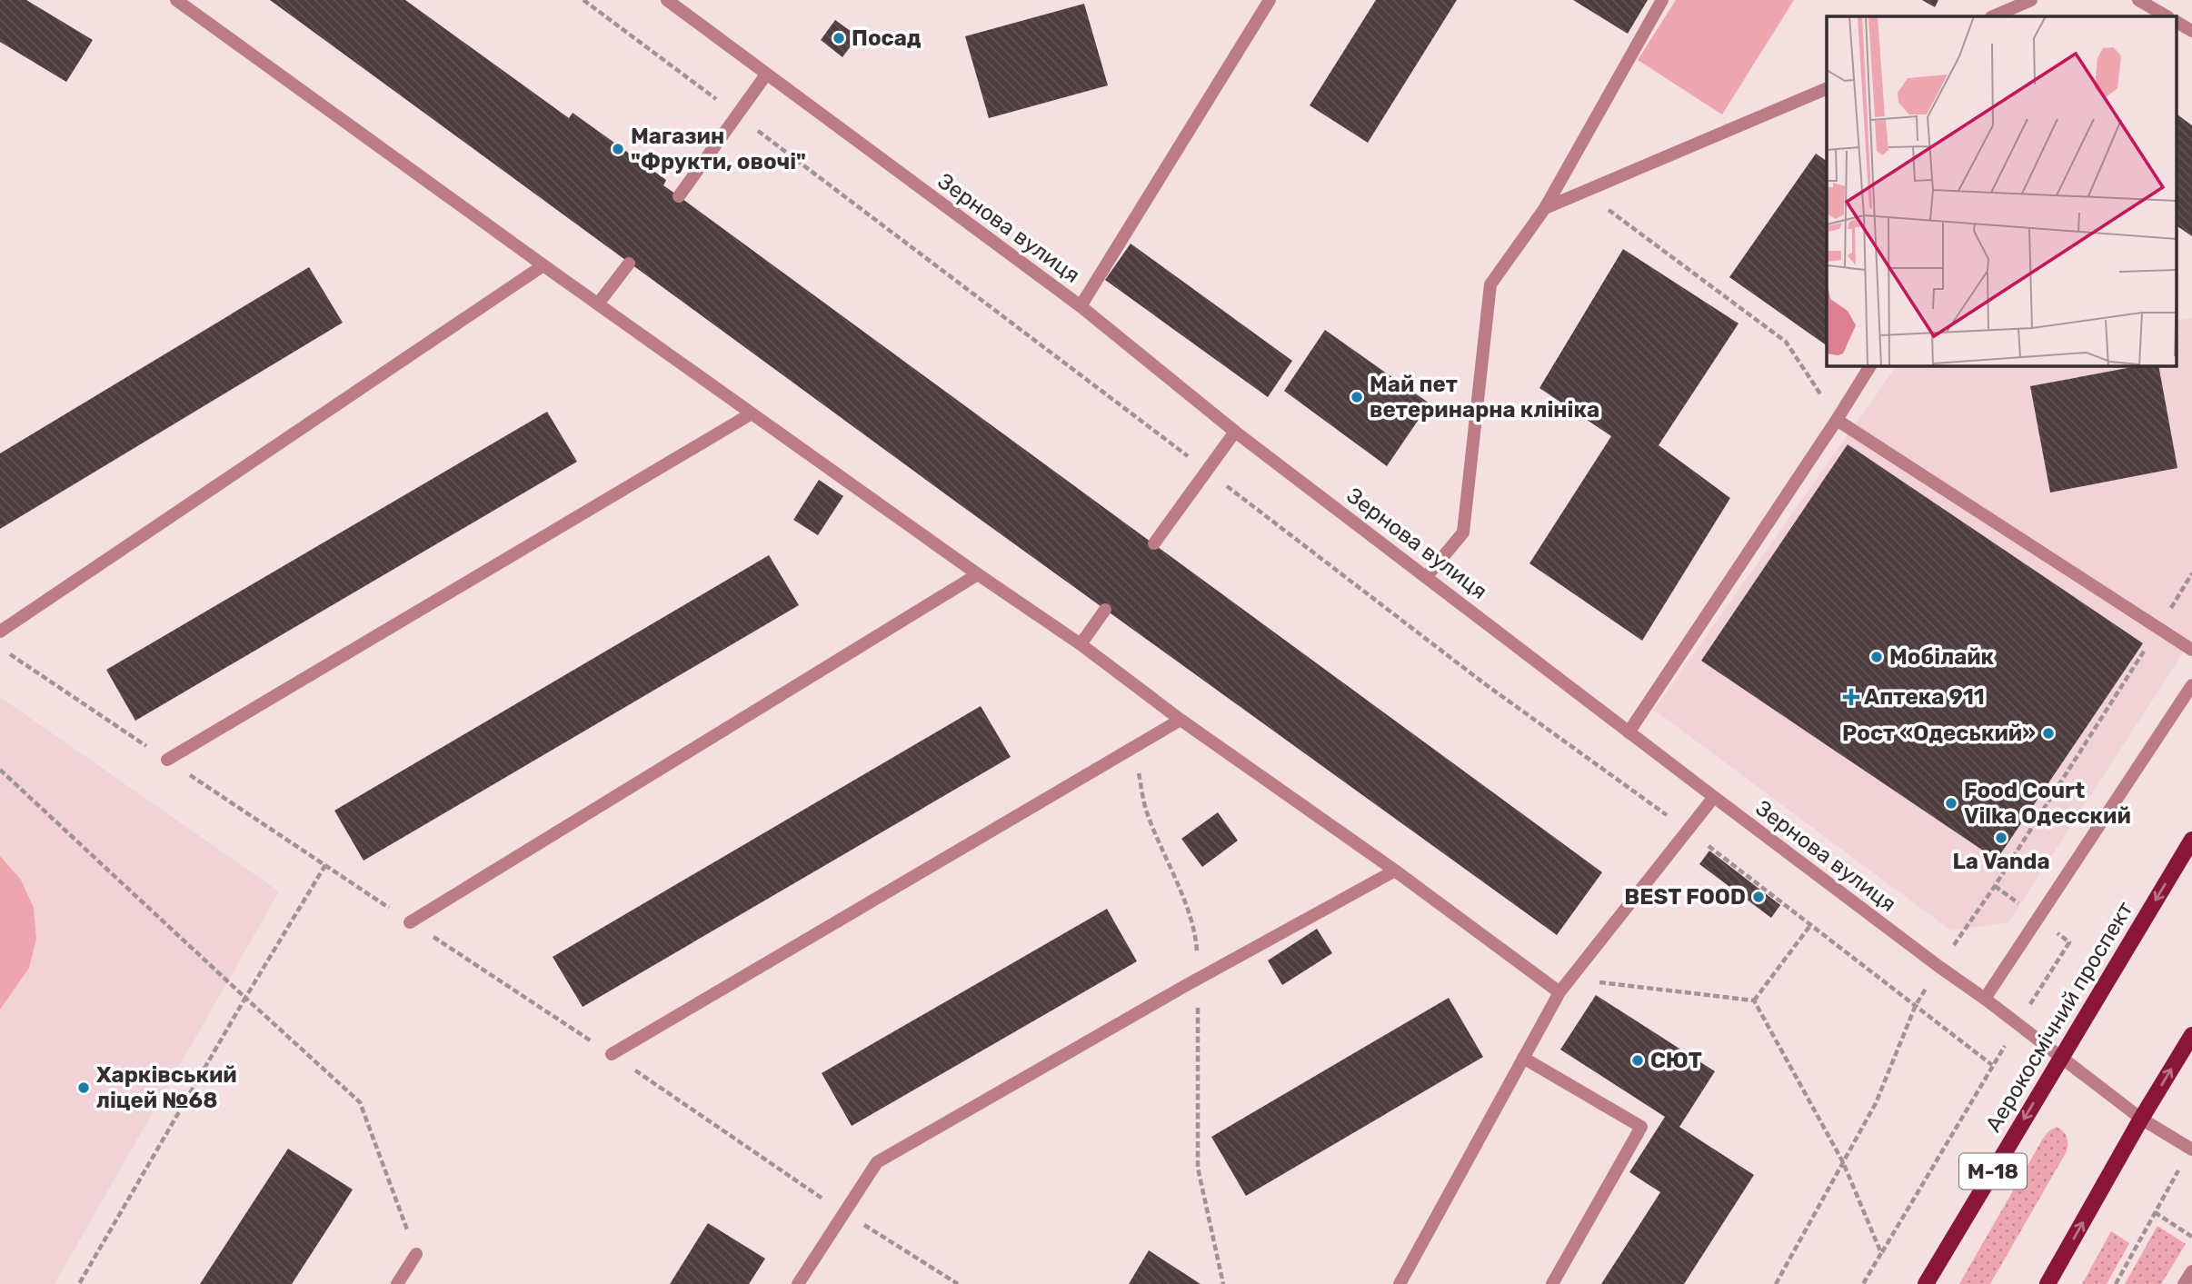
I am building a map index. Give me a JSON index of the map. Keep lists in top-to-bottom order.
{
  "streets": {
    "main road": ["Аерокосмічний проспект", "М-18"],
    "street": ["Зернова вулиця"]
  },
  "crossings": [
    ["Зернова вулиця", "Аерокосмічний проспект"]
  ],
  "places": {
    "other": [
      "Посад",
      "Магазин \"Фрукти, овочі\"",
      "Май пет ветеринарна клініка",
      "Мобілайк",
      "Рост «Одеський»",
      "Food Court Vilka Одесский",
      "La Vanda",
      "BEST FOOD",
      "СЮТ",
      "Харківський ліцей №68"
    ],
    "health": ["Аптека 911"]
  }
}
